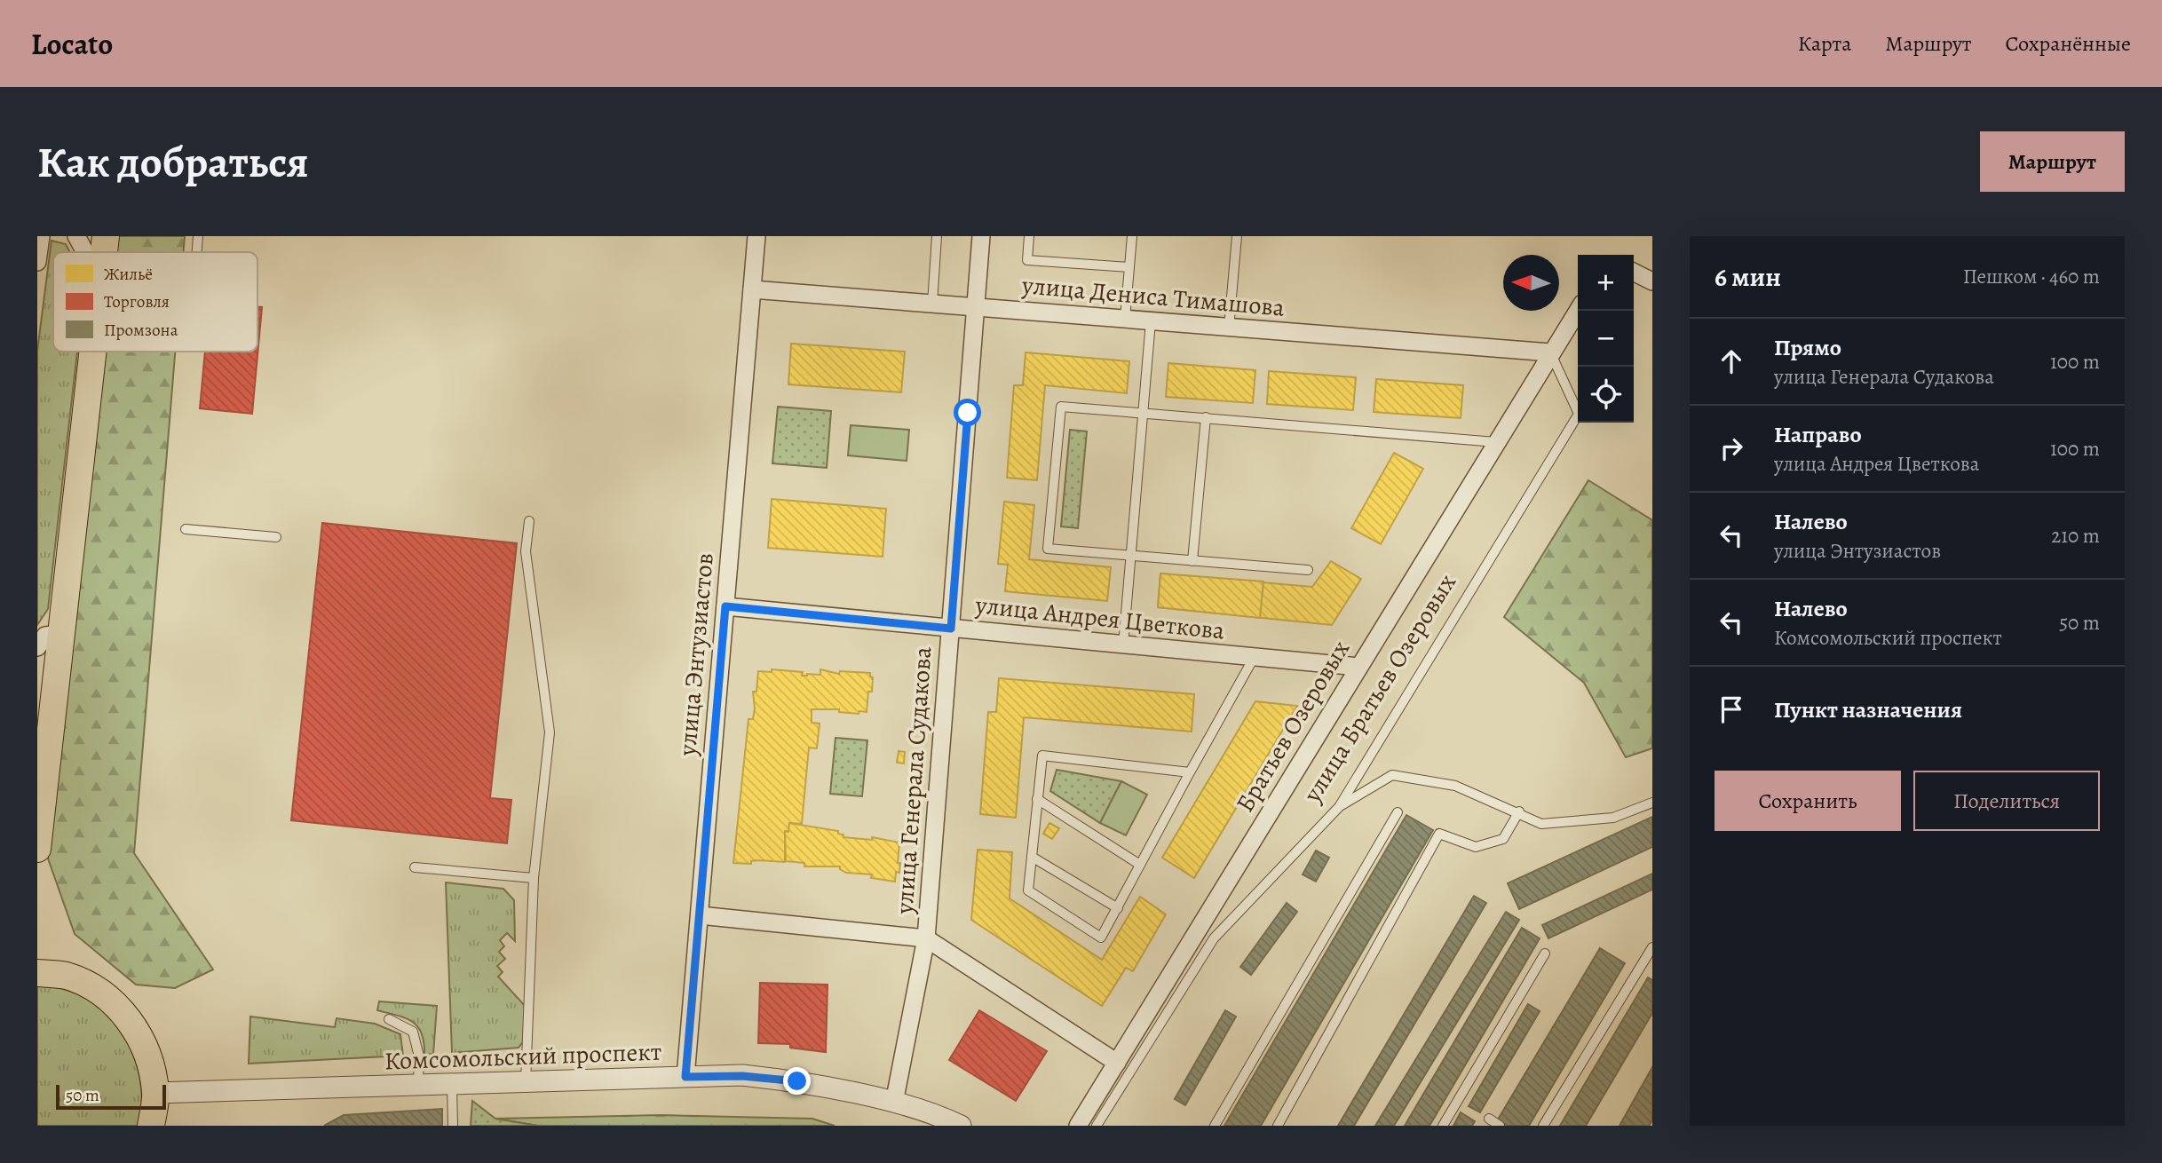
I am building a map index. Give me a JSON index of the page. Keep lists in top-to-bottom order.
{
  "streets": {
    "street": [
      "улица Дениса Тимашова",
      "улица Андрея Цветкова",
      "улица Энтузиастов",
      "Братьев Озеровых",
      "улица Генерала Судакова",
      "Комсомольский проспект"
    ],
    "lane": ["улица Братьев Озеровых"]
  },
  "crossings": [
    ["улица Дениса Тимашова", "улица Энтузиастов"],
    ["улица Дениса Тимашова", "улица Братьев Озеровых"],
    ["улица Дениса Тимашова", "Братьев Озеровых"],
    ["улица Дениса Тимашова", "улица Генерала Судакова"],
    ["улица Андрея Цветкова", "улица Энтузиастов"],
    ["улица Андрея Цветкова", "Братьев Озеровых"],
    ["улица Андрея Цветкова", "улица Генерала Судакова"],
    ["улица Энтузиастов", "Комсомольский проспект"],
    ["улица Братьев Озеровых", "Братьев Озеровых"],
    ["улица Генерала Судакова", "Комсомольский проспект"]
  ],
  "legend": ["Жильё", "Торговля", "Промзона"],
  "scale_bar": "50 m",
  "north": "left",
  "page": {
    "header": "Locato",
    "nav": ["Карта", "Маршрут", "Сохранённые"],
    "buttons": [
      "Маршрут",
      ["Сохранить", "Поделиться"]
    ],
    "title": "Как добраться",
    "heading": ["6 мин", "Пешком · 460 m"],
    "map_buttons": ["+", "−"],
    "list": [
      ["Прямо", "улица Генерала Судакова", "100 m"],
      ["Направо", "улица Андрея Цветкова", "100 m"],
      ["Налево", "улица Энтузиастов", "210 m"],
      ["Налево", "Комсомольский проспект", "50 m"],
      "Пункт назначения"
    ],
    "scale": "50 m"
  }
}
